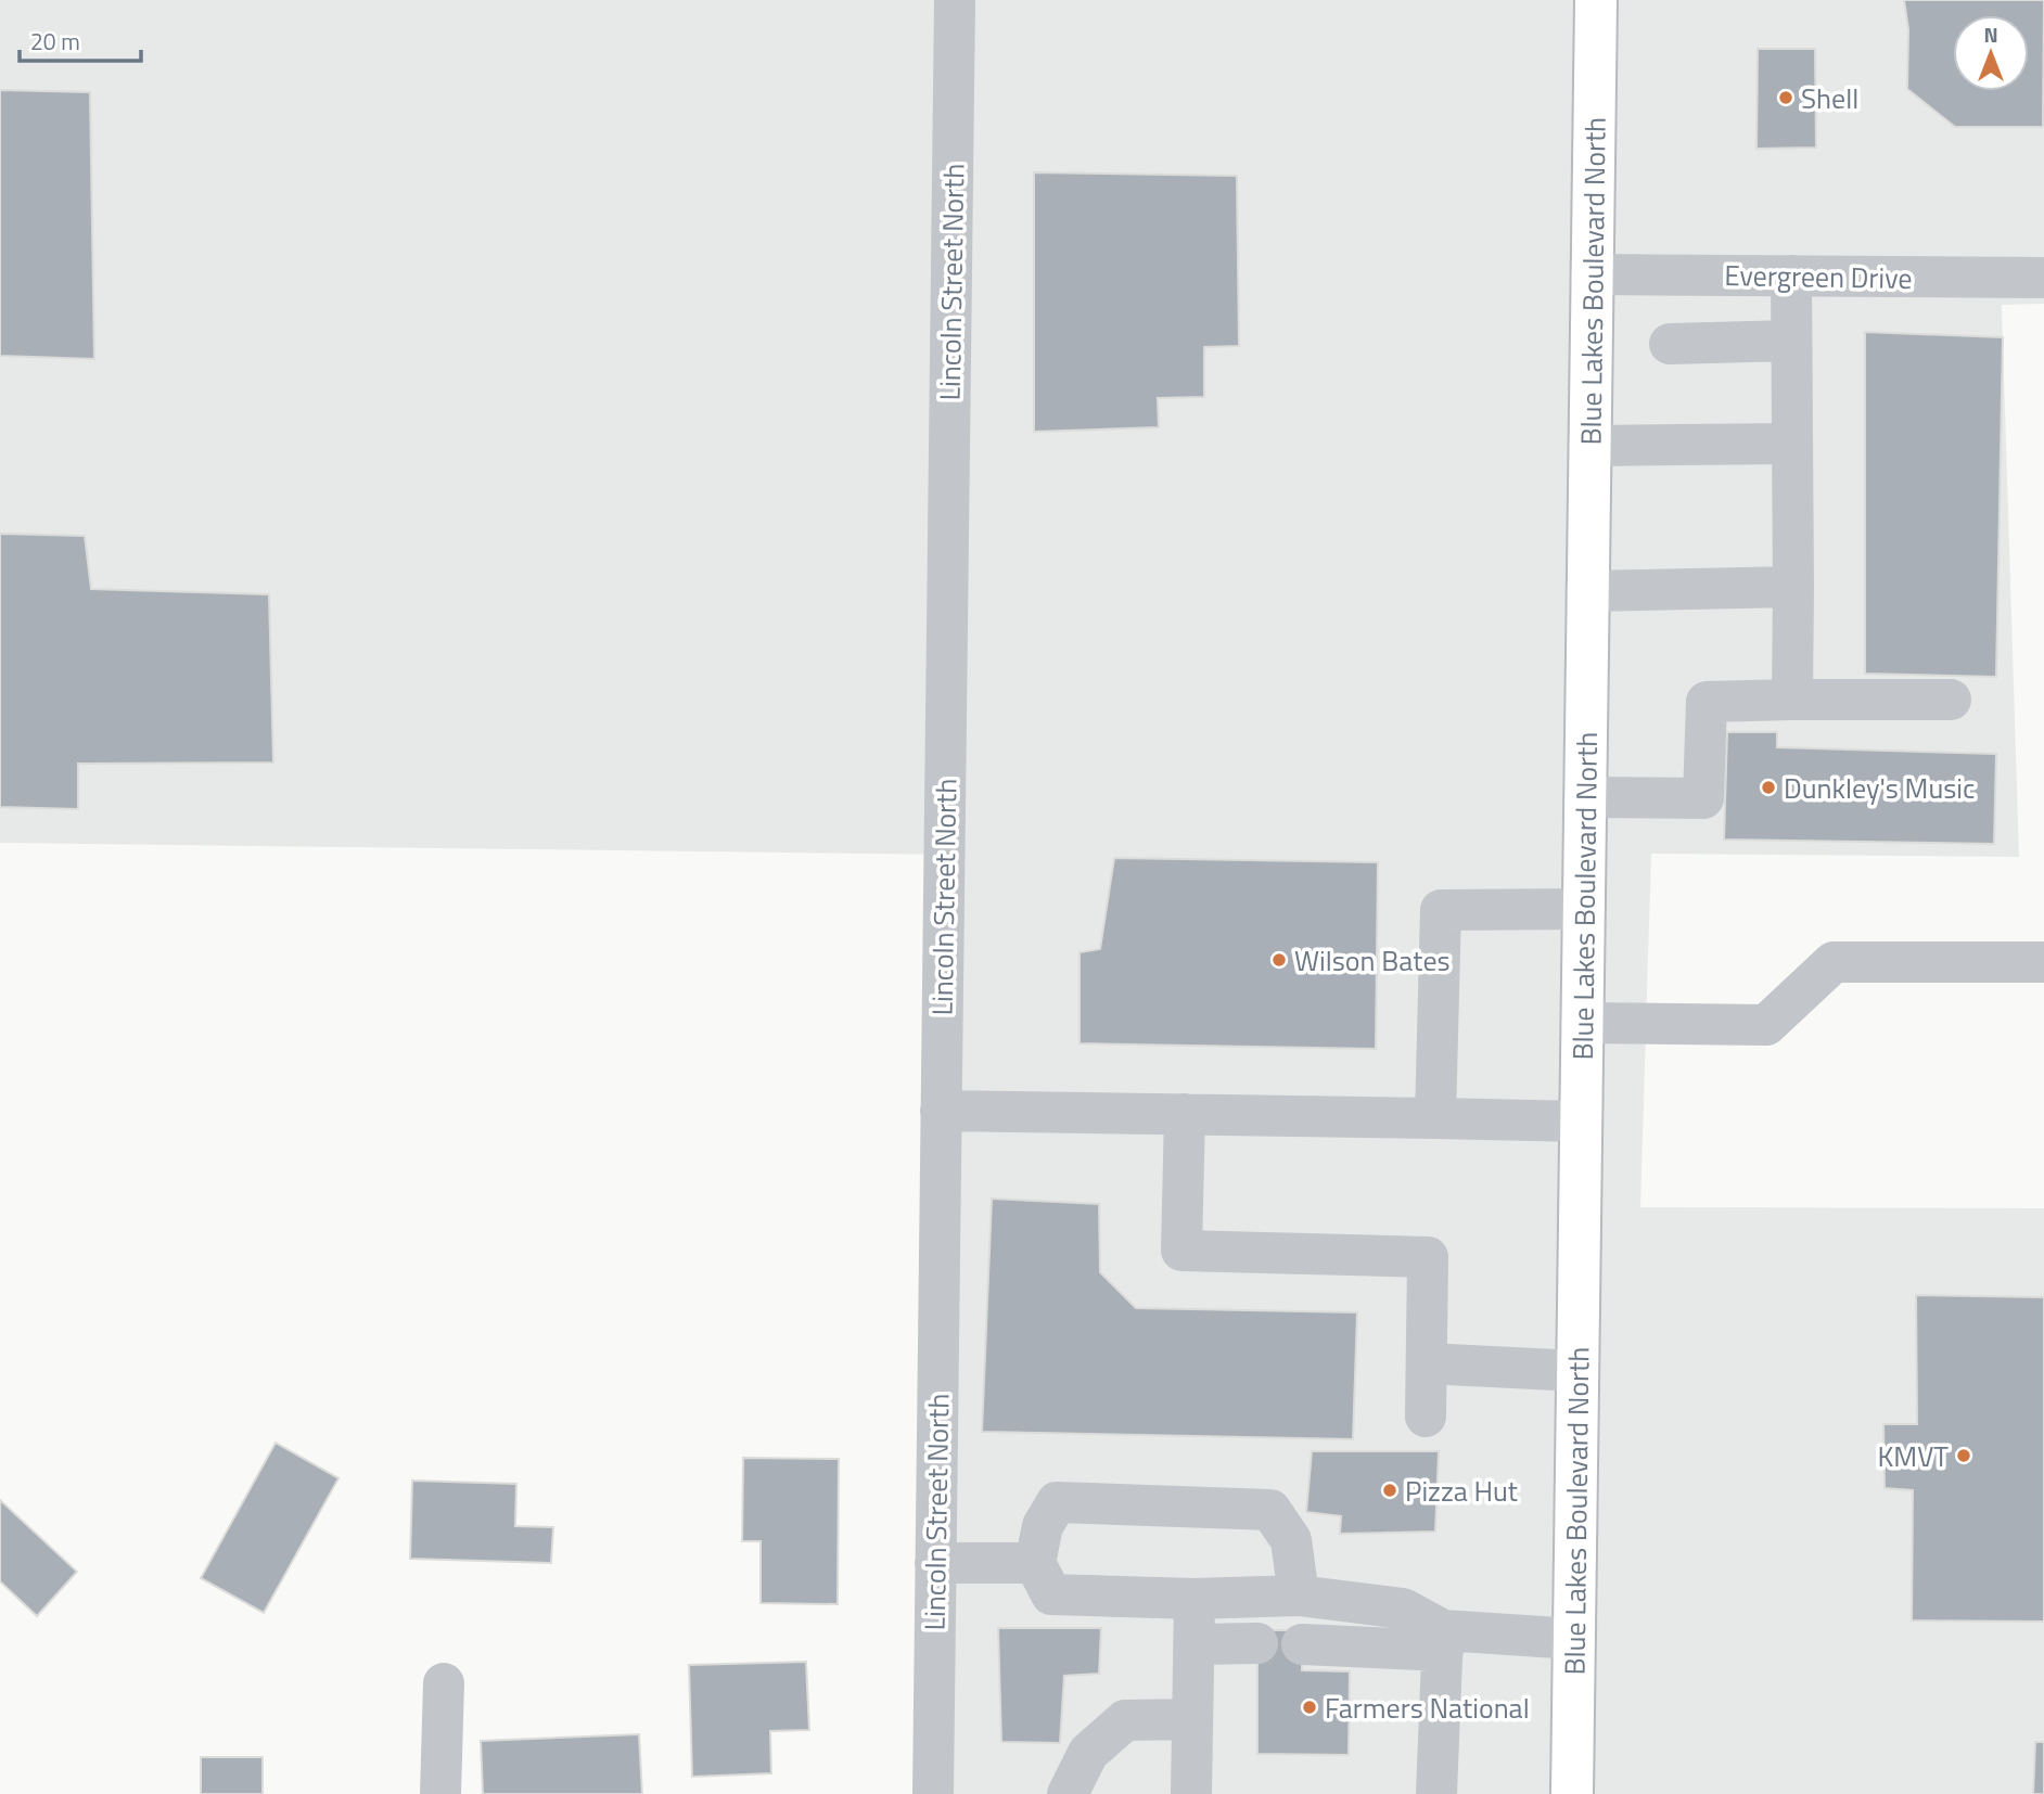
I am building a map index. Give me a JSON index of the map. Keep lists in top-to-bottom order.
{
  "streets": {
    "main road": ["Blue Lakes Boulevard North"],
    "street": ["Evergreen Drive", "Lincoln Street North"]
  },
  "crossings": [
    ["Evergreen Drive", "Blue Lakes Boulevard North"]
  ],
  "places": [
    "Shell",
    "Dunkley's Music",
    "Wilson Bates",
    "KMVT",
    "Pizza Hut",
    "Farmers National"
  ],
  "scale_bar": "20 m",
  "north": "top"
}
